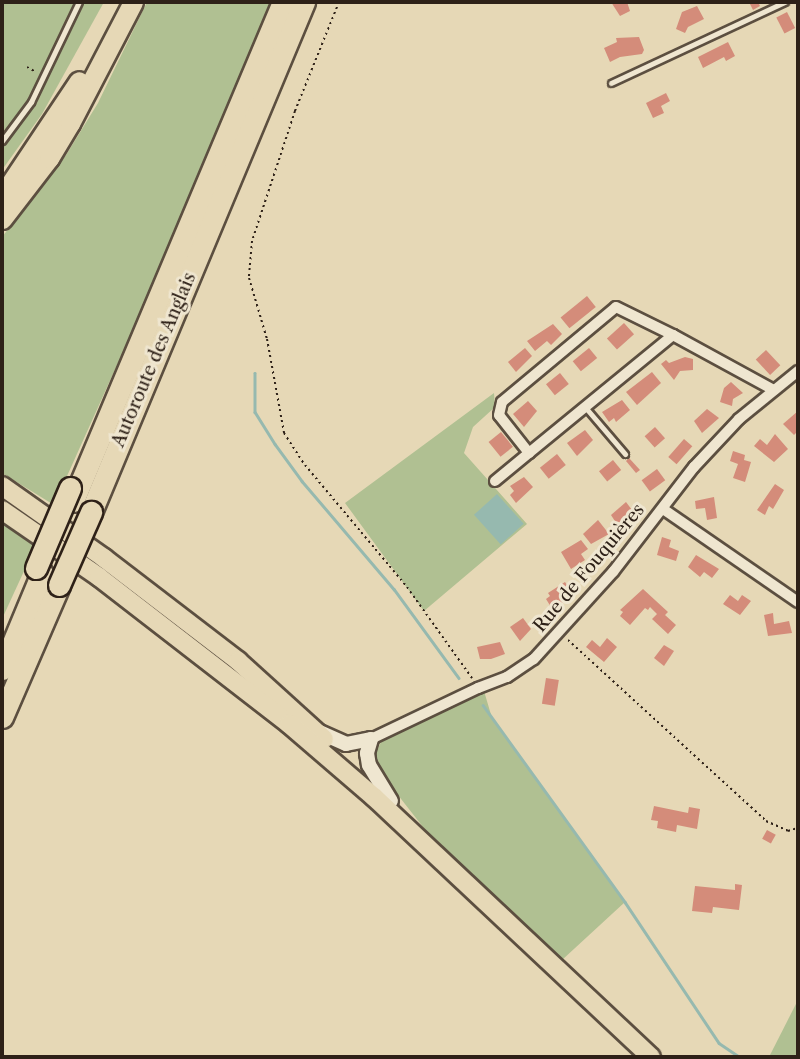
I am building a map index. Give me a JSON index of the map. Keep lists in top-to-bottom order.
{
  "streets": {
    "highway": ["Autoroute des Anglais"],
    "street": ["Rue de Fouquières"]
  }
}
